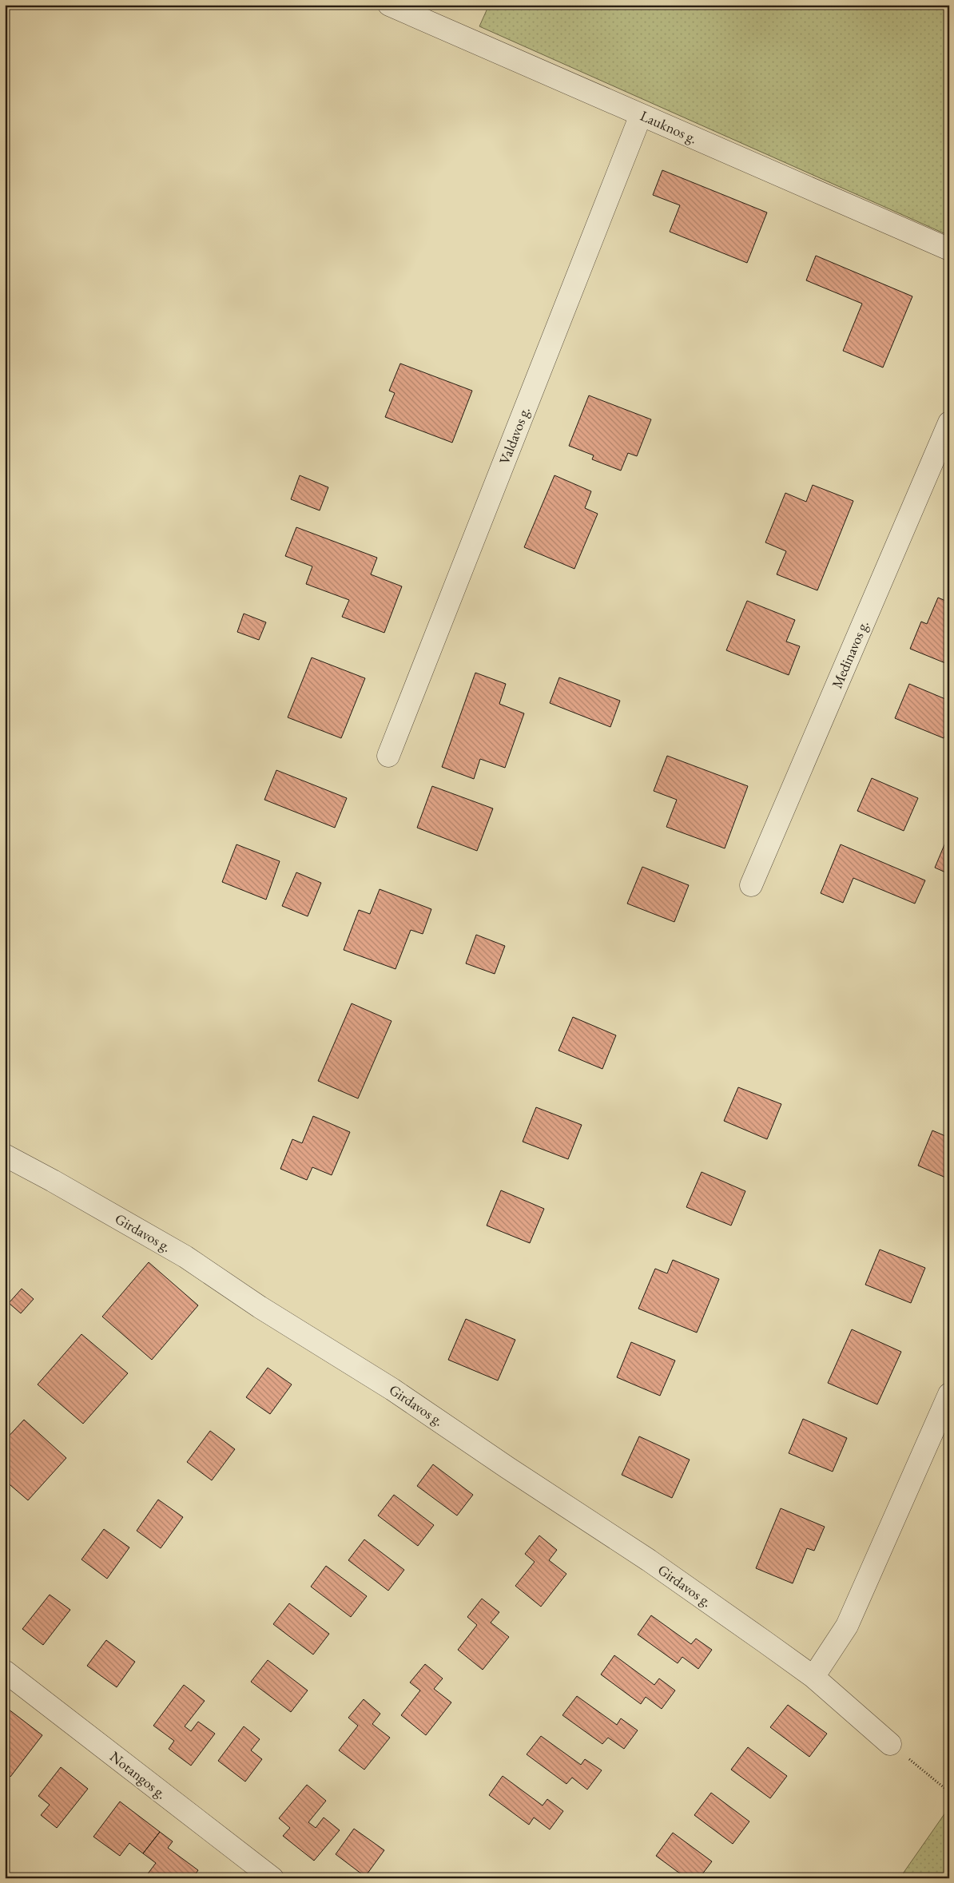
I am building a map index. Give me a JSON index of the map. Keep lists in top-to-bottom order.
{
  "streets": {
    "street": [
      "Lauknos g.",
      "Valdavos g.",
      "Medinavos g.",
      "Girdavos g.",
      "Notangos g."
    ]
  },
  "crossings": [
    ["Lauknos g.", "Valdavos g."]
  ]
}
